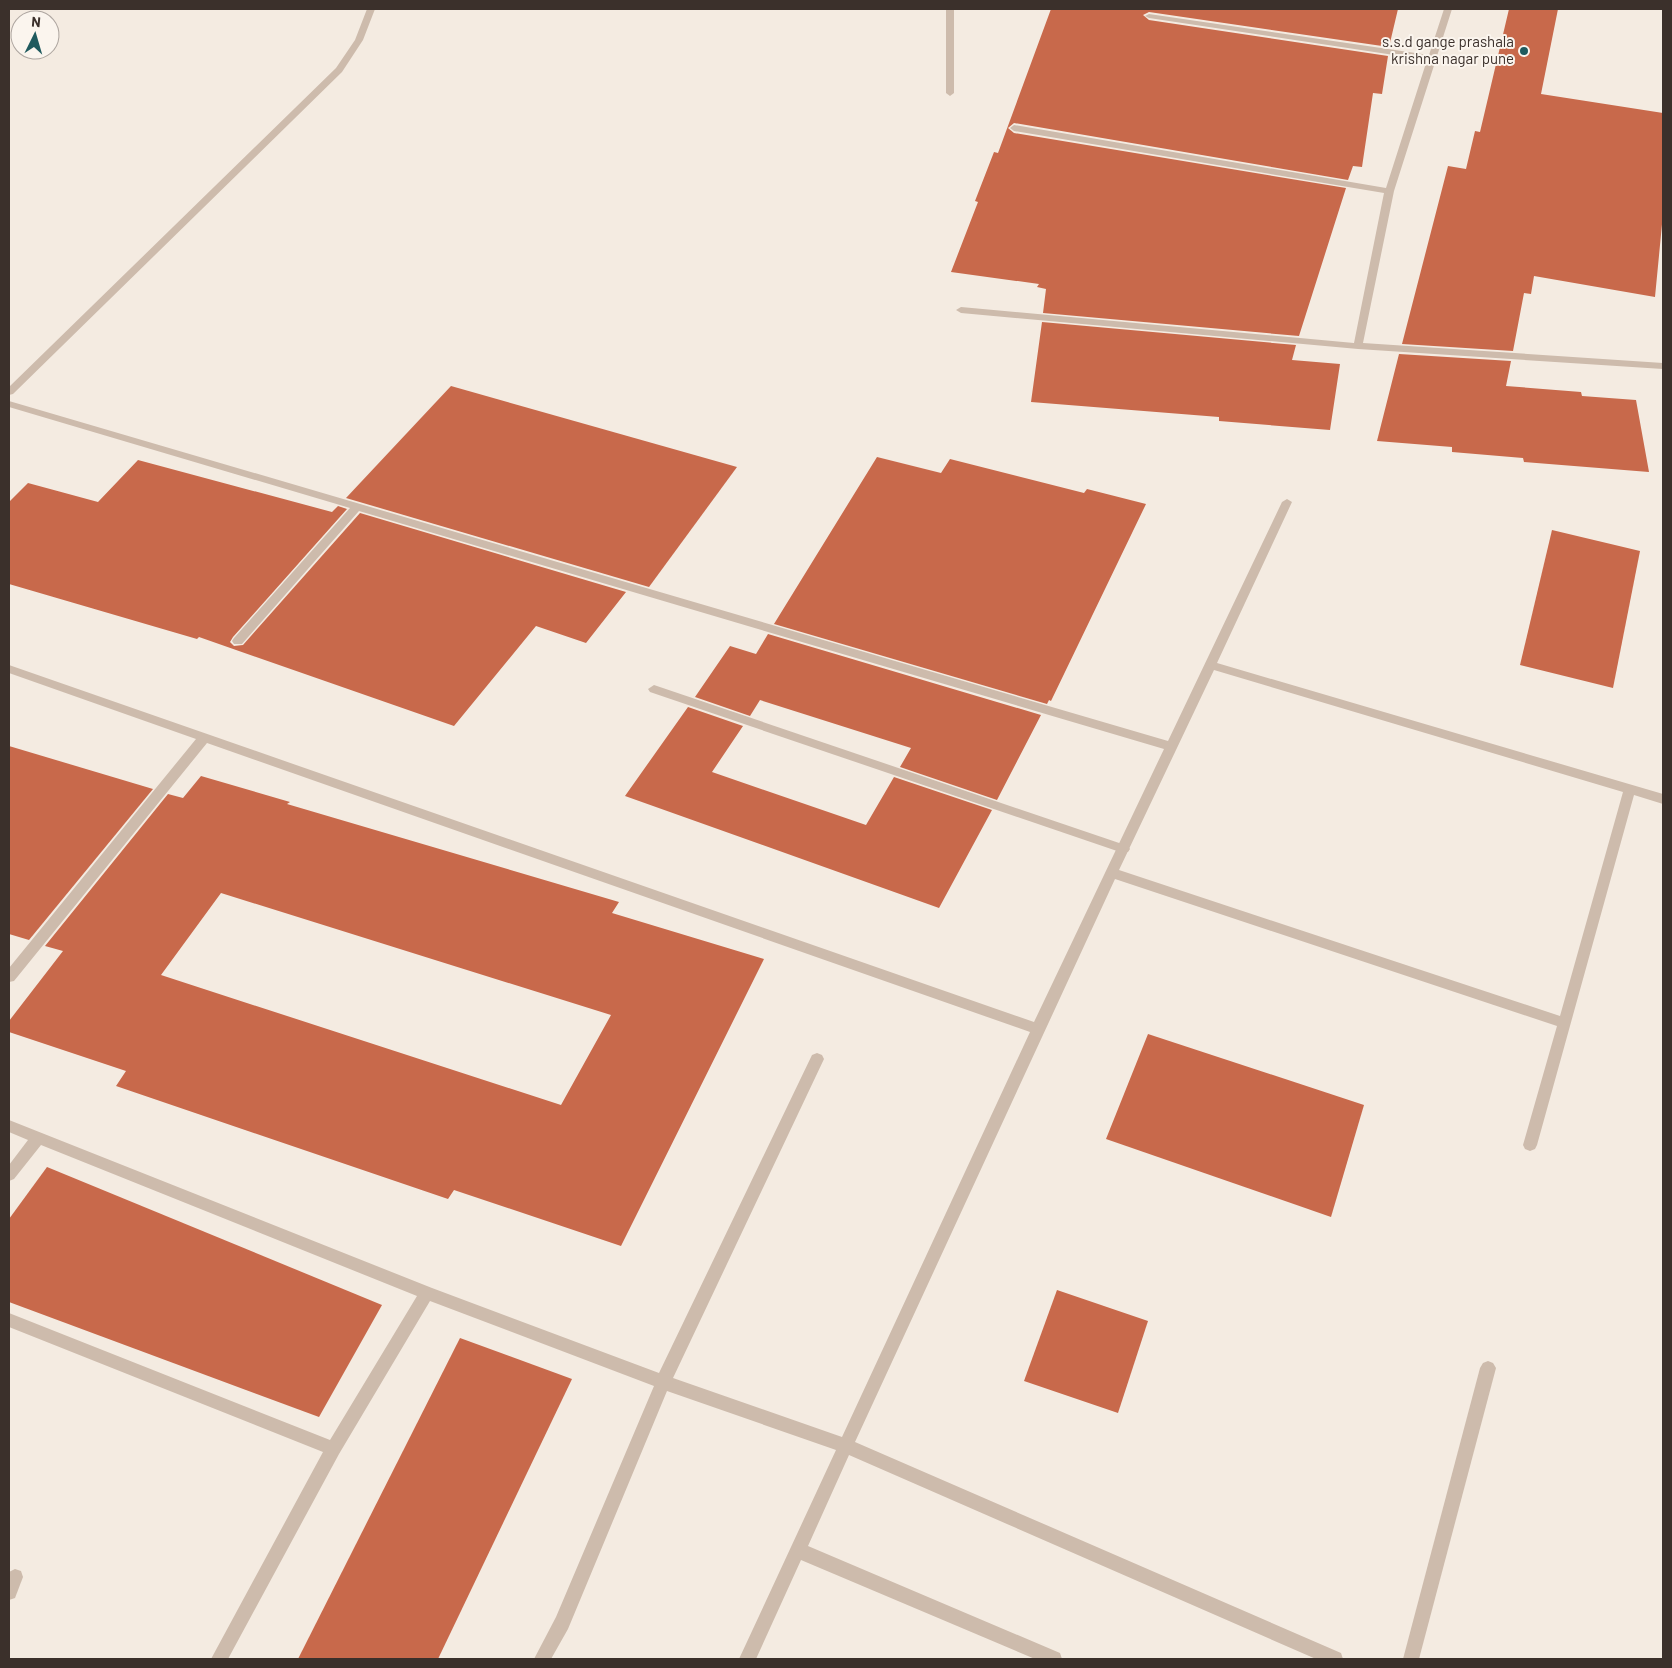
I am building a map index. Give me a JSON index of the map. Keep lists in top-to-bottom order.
{
  "places": ["s.s.d gange prashala krishna nagar pune"],
  "north": "top"
}
